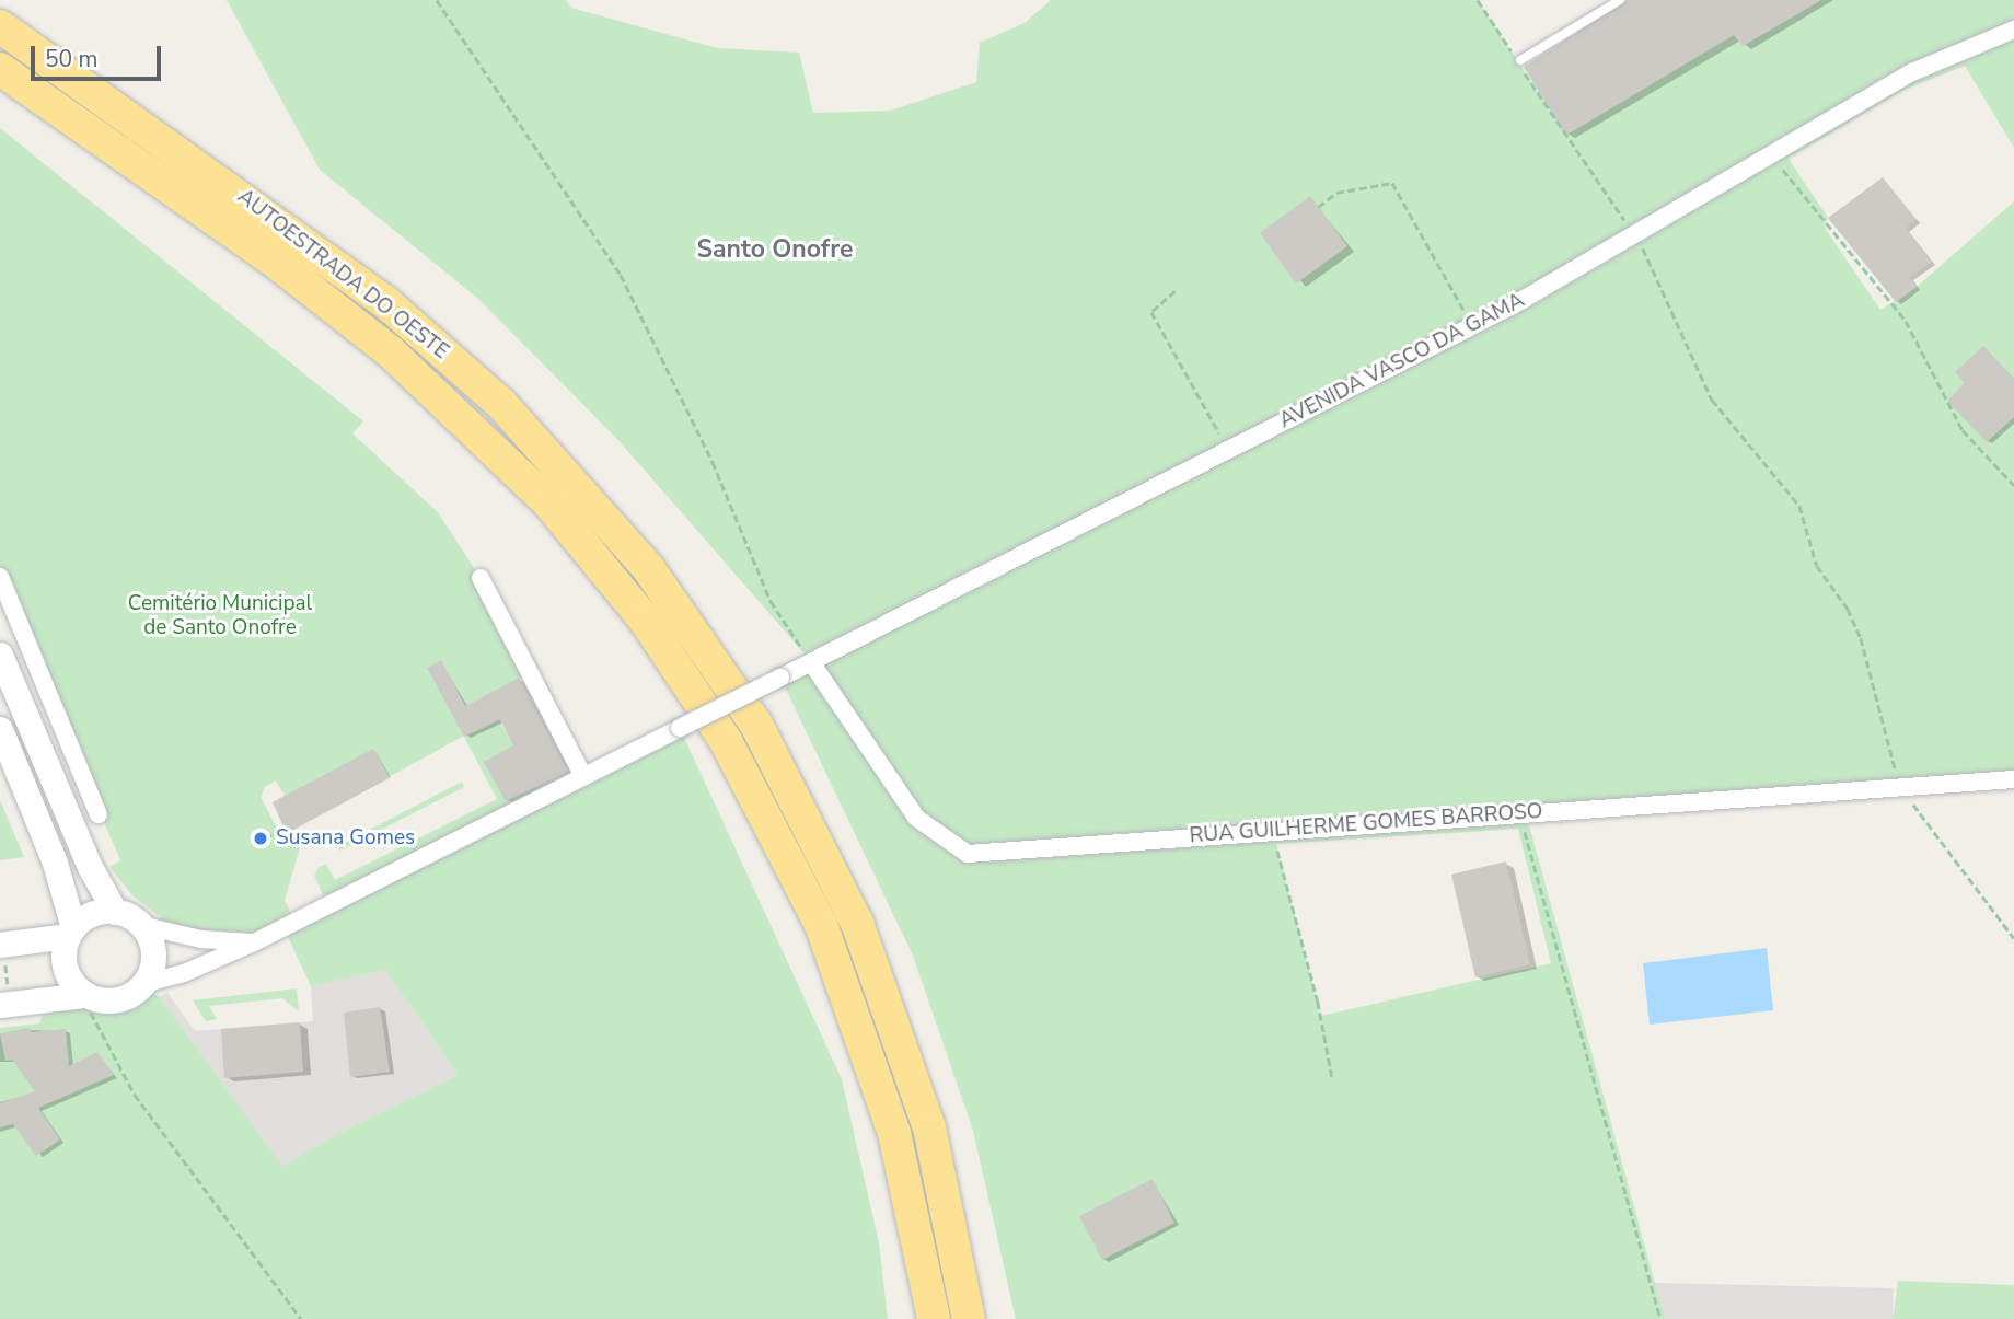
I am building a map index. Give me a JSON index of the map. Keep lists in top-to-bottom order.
{
  "streets": {
    "highway": ["AUTOESTRADA DO OESTE"],
    "street": ["AVENIDA VASCO DA GAMA", "RUA GUILHERME GOMES BARROSO"]
  },
  "crossings": [
    ["AVENIDA VASCO DA GAMA", "RUA GUILHERME GOMES BARROSO"]
  ],
  "districts": ["Santo Onofre"],
  "parks": ["Cemitério Municipal de Santo Onofre"],
  "places": ["Susana Gomes"],
  "scale_bar": "50 m"
}
